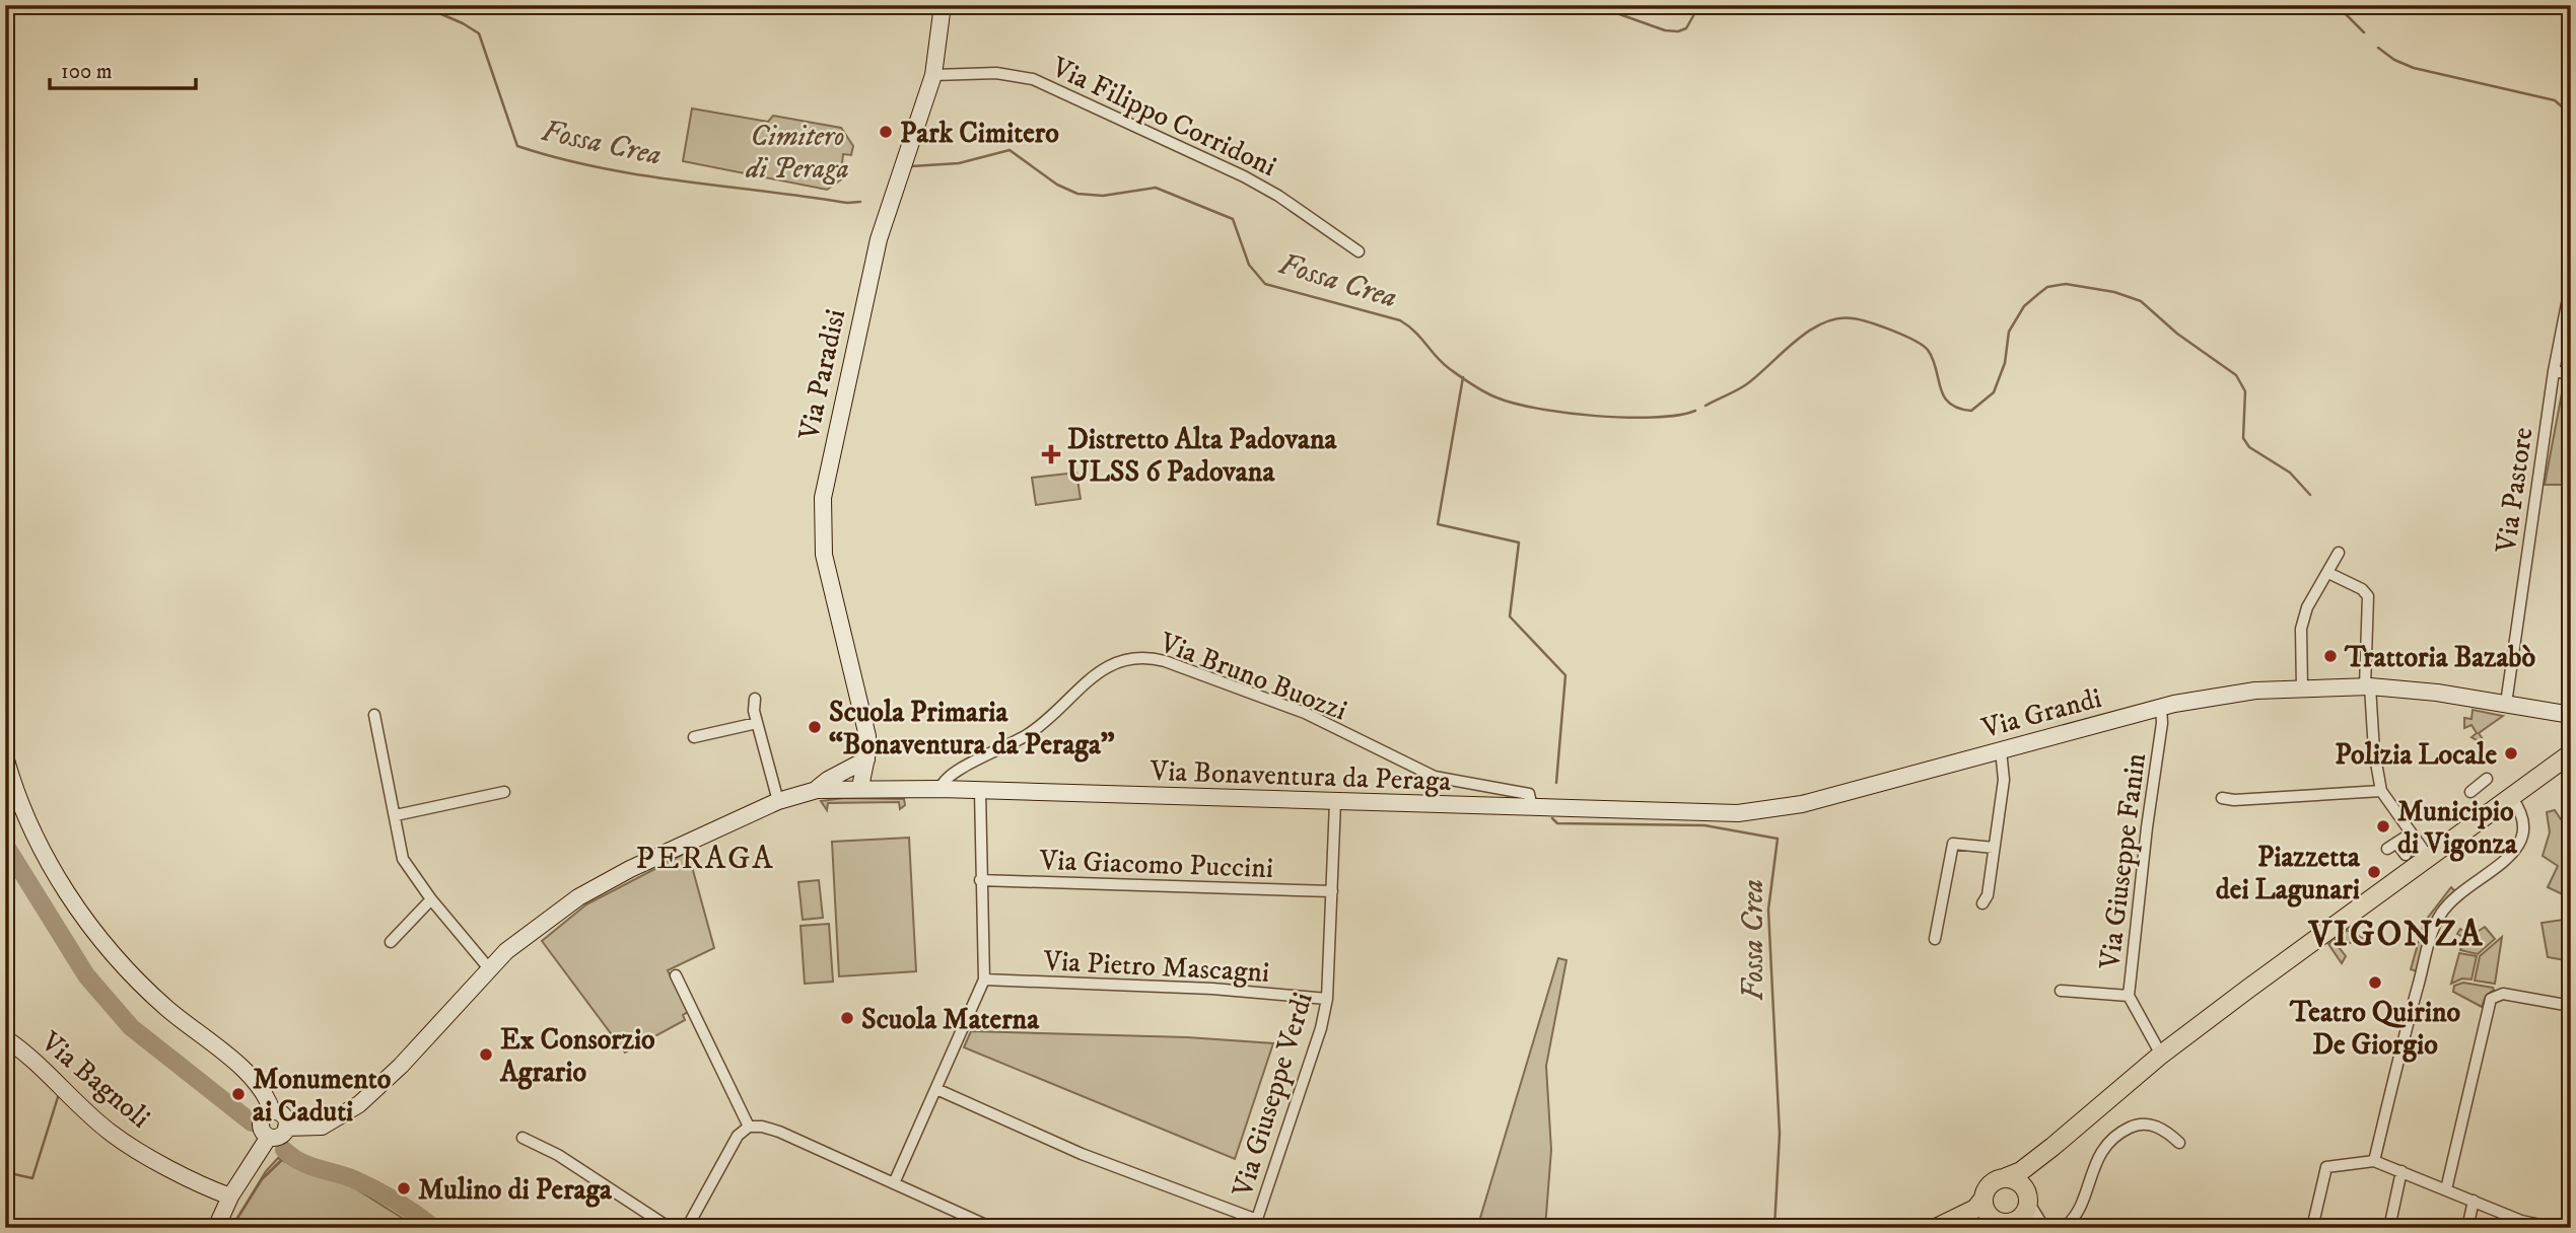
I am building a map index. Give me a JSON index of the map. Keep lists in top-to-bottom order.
{
  "streets": {
    "main road": [
      "Via Paradisi",
      "Via Grandi",
      "Via Bonaventura da Peraga",
      "Via Bagnoli"
    ],
    "street": [
      "Via Filippo Corridoni",
      "Via Pastore",
      "Via Bruno Buozzi",
      "Via Giuseppe Fanin",
      "Via Giacomo Puccini",
      "Via Pietro Mascagni",
      "Via Giuseppe Verdi"
    ]
  },
  "crossings": [
    ["Via Filippo Corridoni", "Via Paradisi"],
    ["Via Paradisi", "Via Bonaventura da Peraga"],
    ["Via Pastore", "Via Grandi"],
    ["Via Bruno Buozzi", "Via Grandi"],
    ["Via Bruno Buozzi", "Via Bonaventura da Peraga"],
    ["Via Grandi", "Via Bonaventura da Peraga"],
    ["Via Grandi", "Via Giuseppe Fanin"],
    ["Via Bonaventura da Peraga", "Via Giuseppe Verdi"],
    ["Via Giacomo Puccini", "Via Giuseppe Verdi"],
    ["Via Pietro Mascagni", "Via Giuseppe Verdi"]
  ],
  "districts": ["PERAGA", "VIGONZA"],
  "water": ["Fossa Crea"],
  "parks": ["Cimitero di Peraga"],
  "places": {
    "other": [
      "Park Cimitero",
      "Trattoria Bazabò",
      "Scuola Primaria “Bonaventura da Peraga”",
      "Polizia Locale",
      "Municipio di Vigonza",
      "Piazzetta dei Lagunari",
      "Teatro Quirino De Giorgio",
      "Scuola Materna",
      "Ex Consorzio Agrario",
      "Monumento ai Caduti",
      "Mulino di Peraga"
    ],
    "health": ["Distretto Alta Padovana ULSS 6 Padovana"]
  },
  "scale_bar": "100 m"
}
